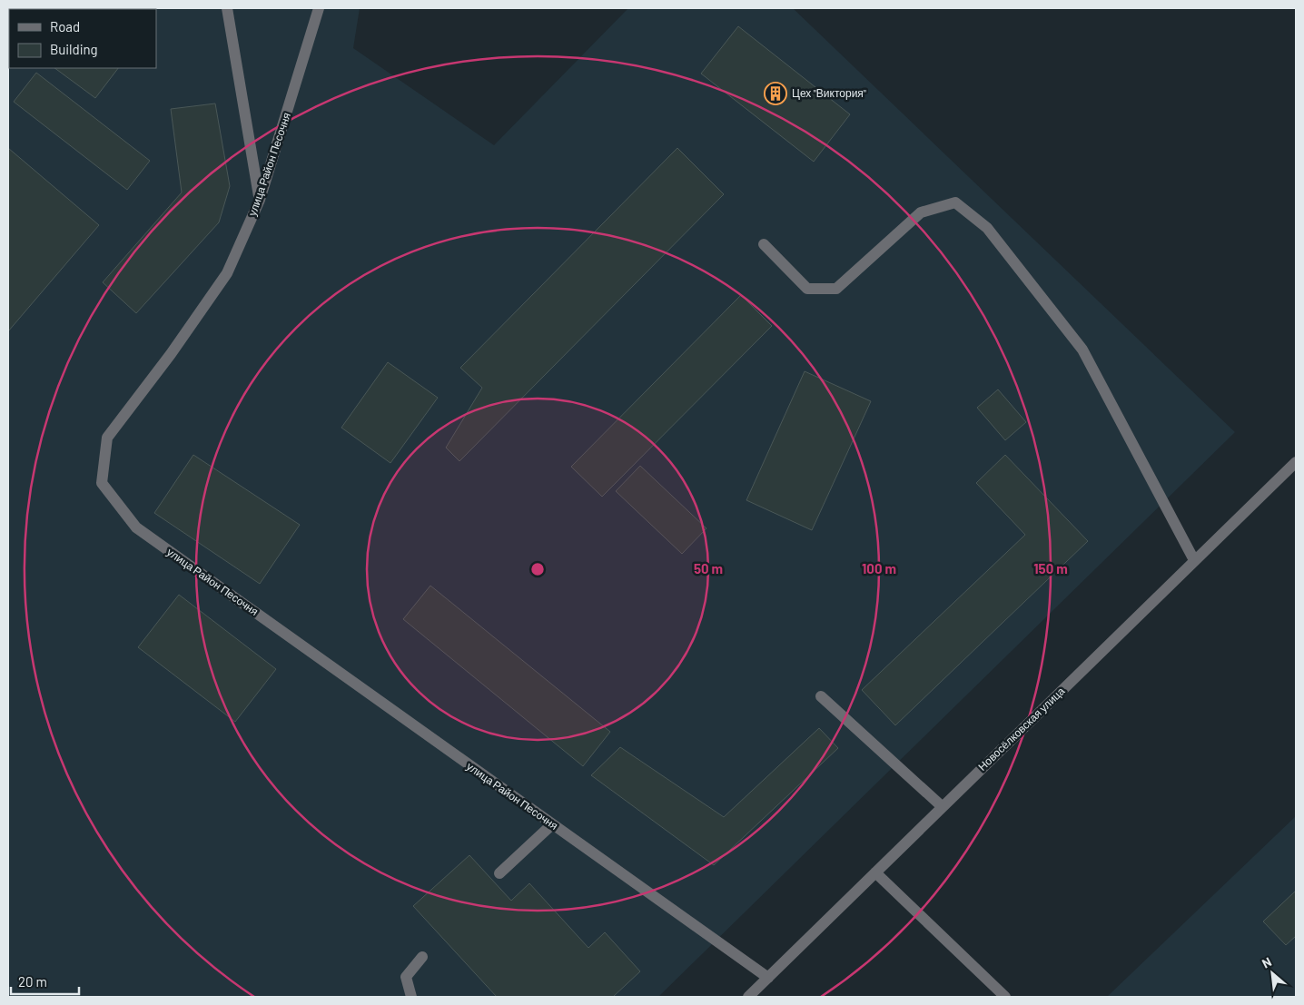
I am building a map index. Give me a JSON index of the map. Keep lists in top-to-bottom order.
{
  "streets": {
    "street": ["улица Район Песочня", "Новосёлковская улица"]
  },
  "crossings": [
    ["улица Район Песочня", "Новосёлковская улица"]
  ],
  "places": {
    "building": ["Цех \"Виктория\""]
  },
  "legend": ["Road", "Building"],
  "scale_bar": "20 m",
  "north": "top left",
  "rings": ["50 m", "100 m", "150 m"]
}
